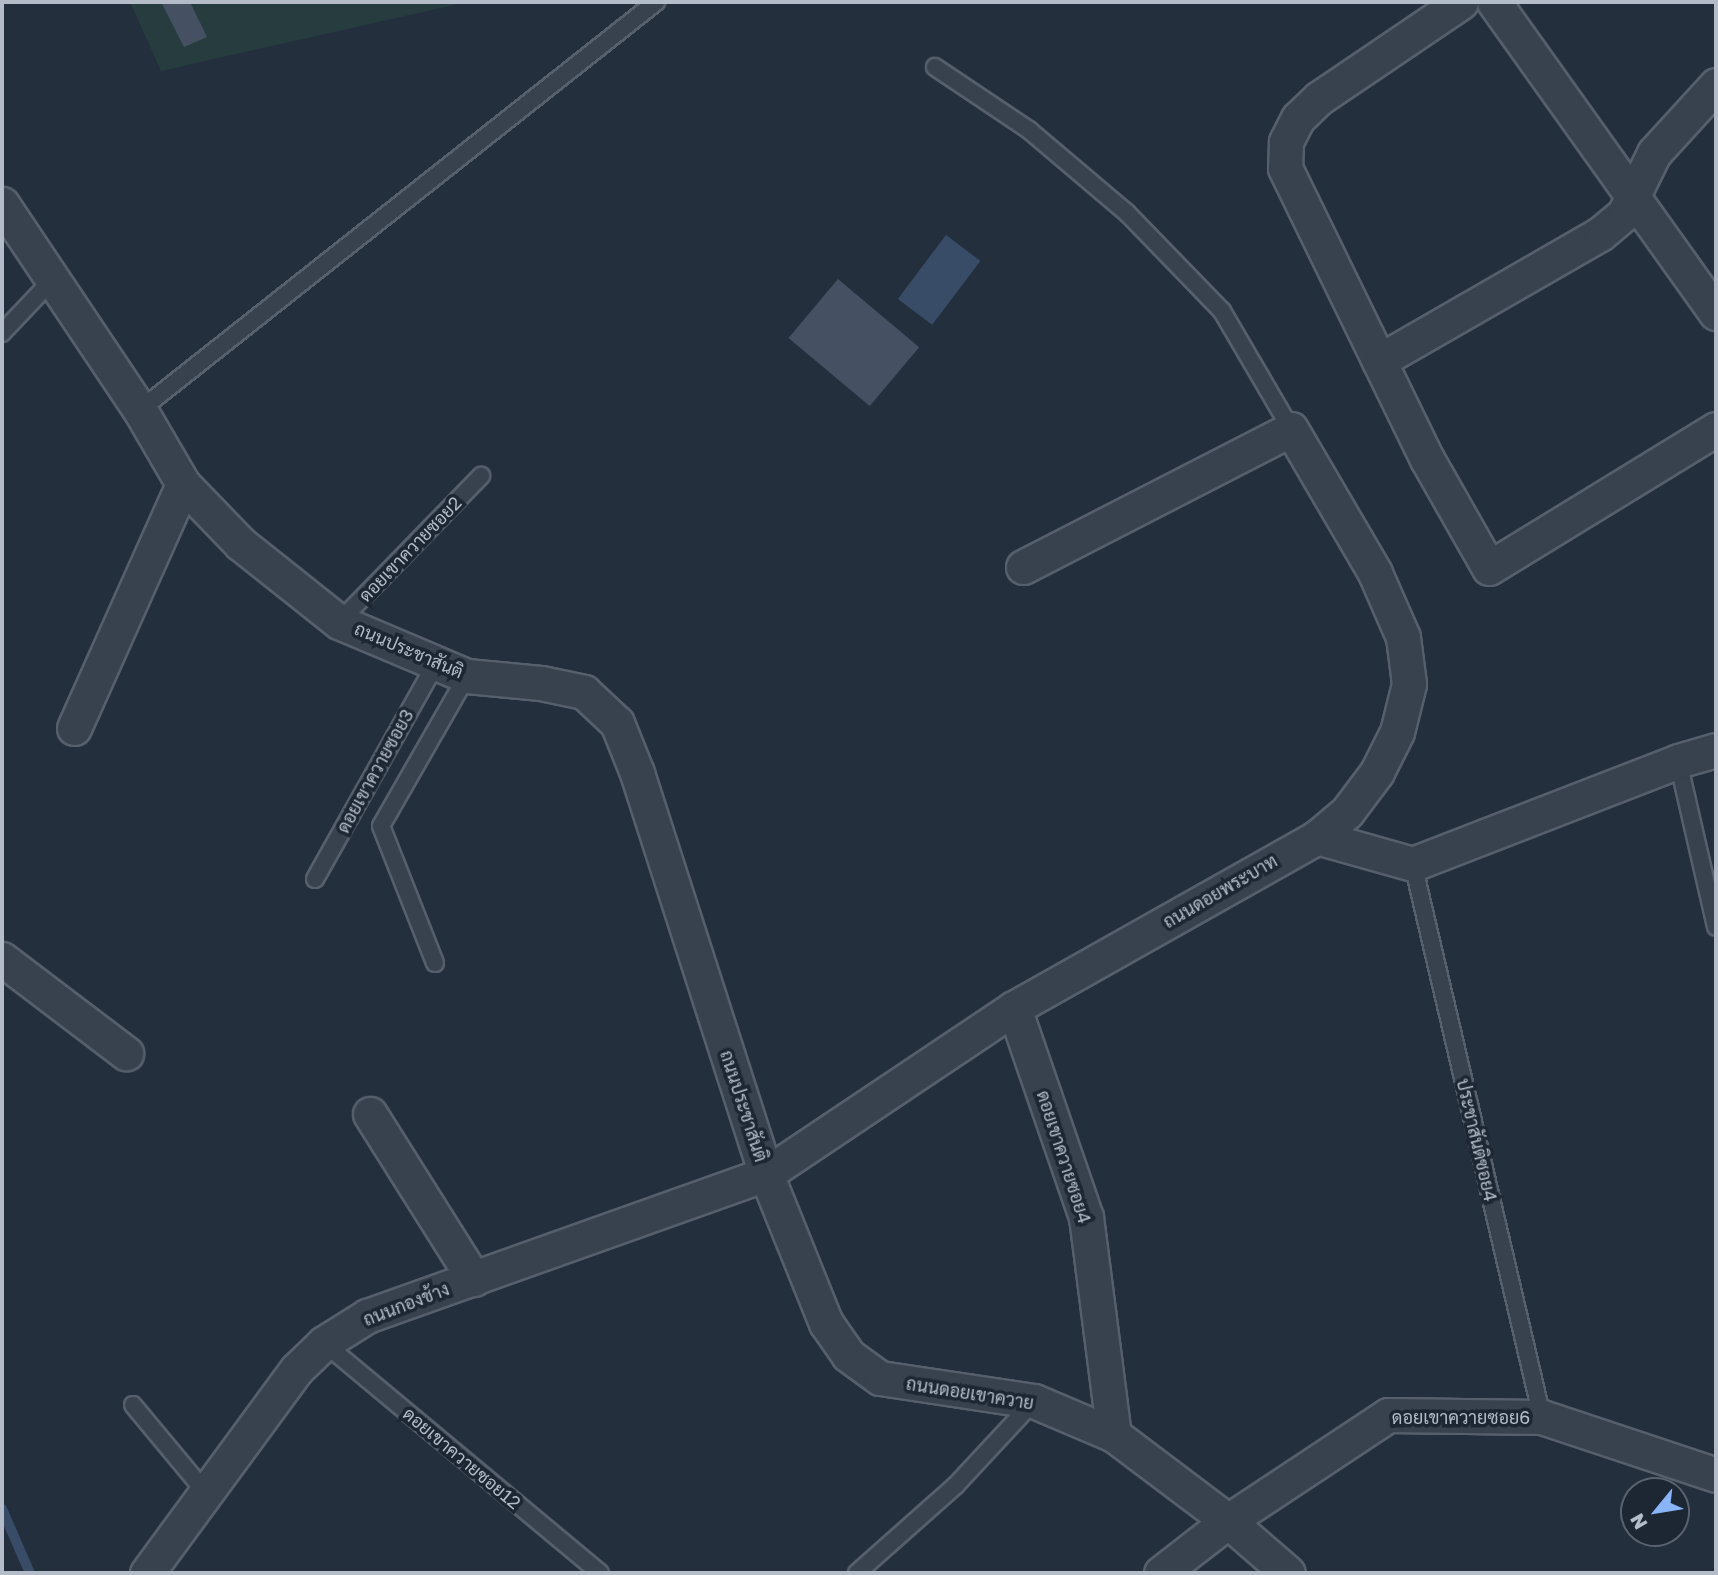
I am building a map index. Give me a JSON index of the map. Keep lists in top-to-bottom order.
{
  "streets": {
    "street": [
      "ถนนประชาสันติ",
      "ถนนดอยพระบาท",
      "ดอยเขาควายซอย4",
      "ถนนกองช้าง",
      "ถนนดอยเขาควาย",
      "ดอยเขาควายซอย6"
    ],
    "lane": [
      "ดอยเขาควายซอย2",
      "ดอยเขาควายซอย3",
      "ประชาสันติซอย4",
      "ดอยเขาควายซอย12"
    ]
  },
  "crossings": [
    ["ดอยเขาควายซอย2", "ถนนประชาสันติ"],
    ["ถนนประชาสันติ", "ดอยเขาควายซอย3"],
    ["ถนนประชาสันติ", "ถนนดอยพระบาท"],
    ["ถนนประชาสันติ", "ถนนกองช้าง"],
    ["ถนนประชาสันติ", "ถนนดอยเขาควาย"],
    ["ถนนดอยพระบาท", "ดอยเขาควายซอย4"],
    ["ถนนดอยพระบาท", "ถนนกองช้าง"],
    ["ถนนดอยพระบาท", "ถนนดอยเขาควาย"],
    ["ประชาสันติซอย4", "ดอยเขาควายซอย6"],
    ["ดอยเขาควายซอย4", "ถนนดอยเขาควาย"],
    ["ถนนกองช้าง", "ถนนดอยเขาควาย"],
    ["ถนนกองช้าง", "ดอยเขาควายซอย12"],
    ["ถนนดอยเขาควาย", "ดอยเขาควายซอย6"]
  ],
  "north": "bottom left"
}
